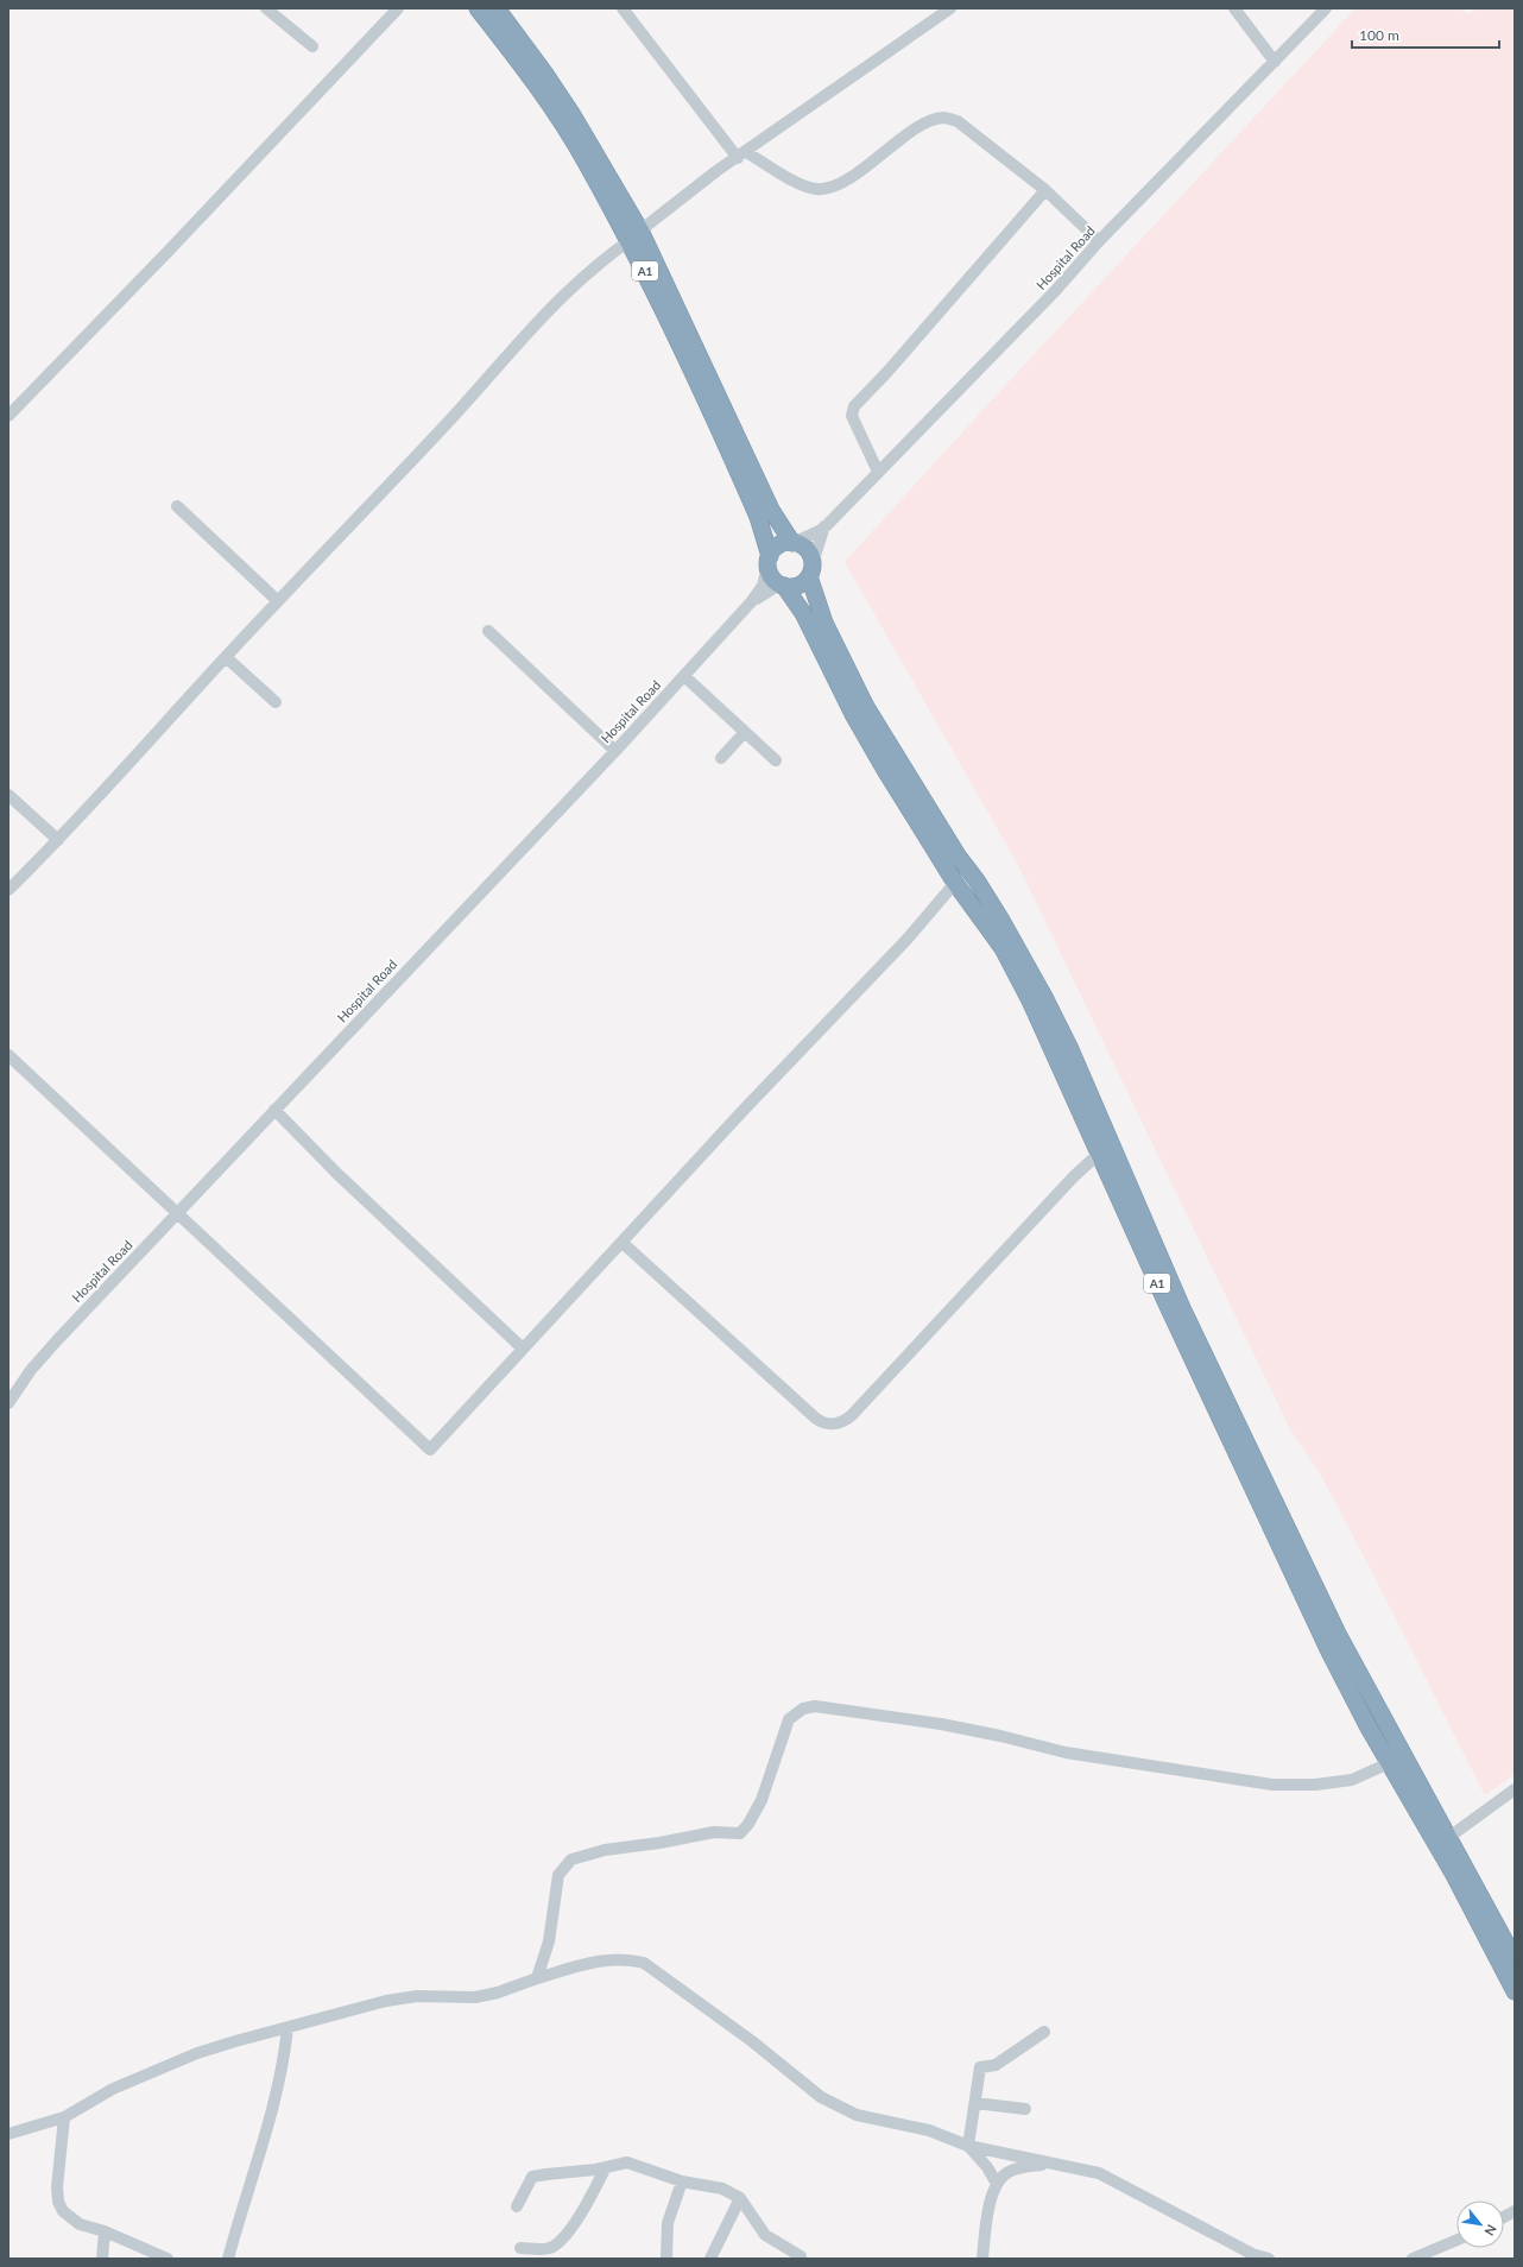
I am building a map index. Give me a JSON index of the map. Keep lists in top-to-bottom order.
{
  "streets": {
    "highway": ["A1"],
    "street": ["Hospital Road"]
  },
  "scale_bar": "100 m",
  "north": "bottom right"
}
